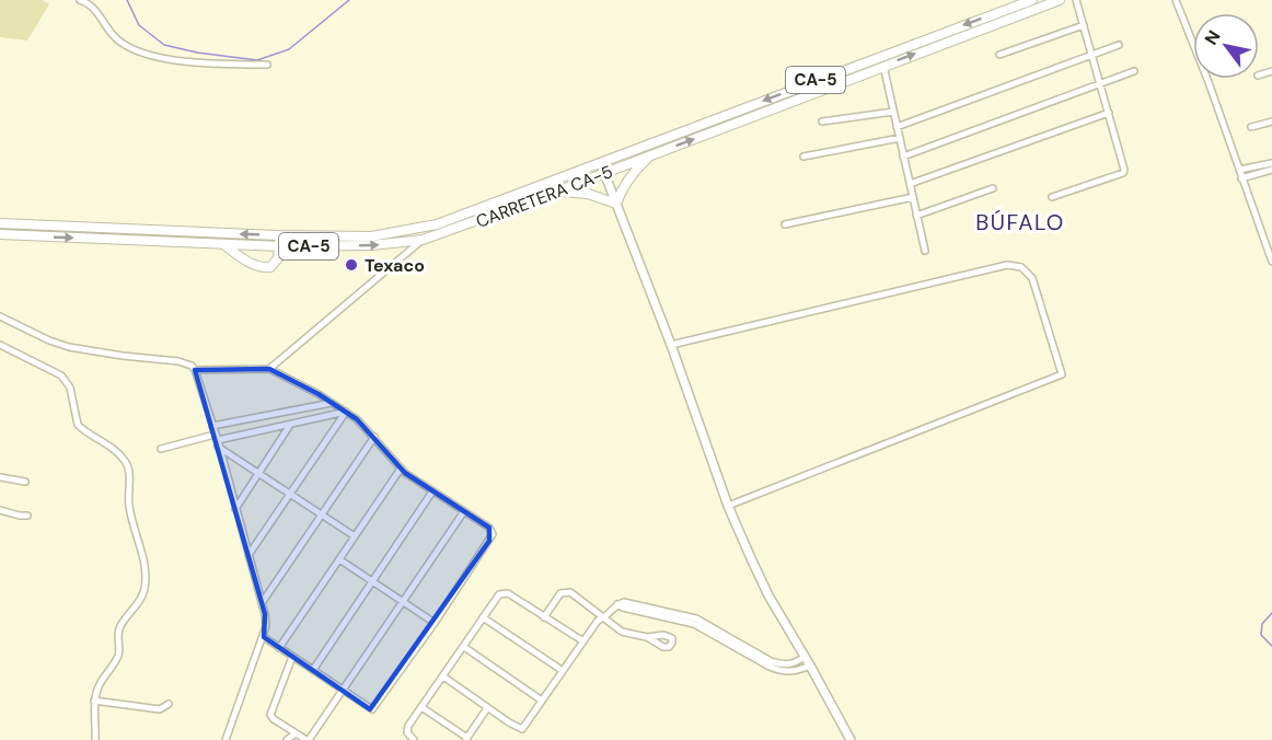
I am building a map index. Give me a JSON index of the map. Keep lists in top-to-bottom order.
{
  "streets": {
    "highway": ["CA-5", "CARRETERA CA-5"]
  },
  "districts": ["BÚFALO"],
  "places": ["Texaco"],
  "north": "top left"
}
